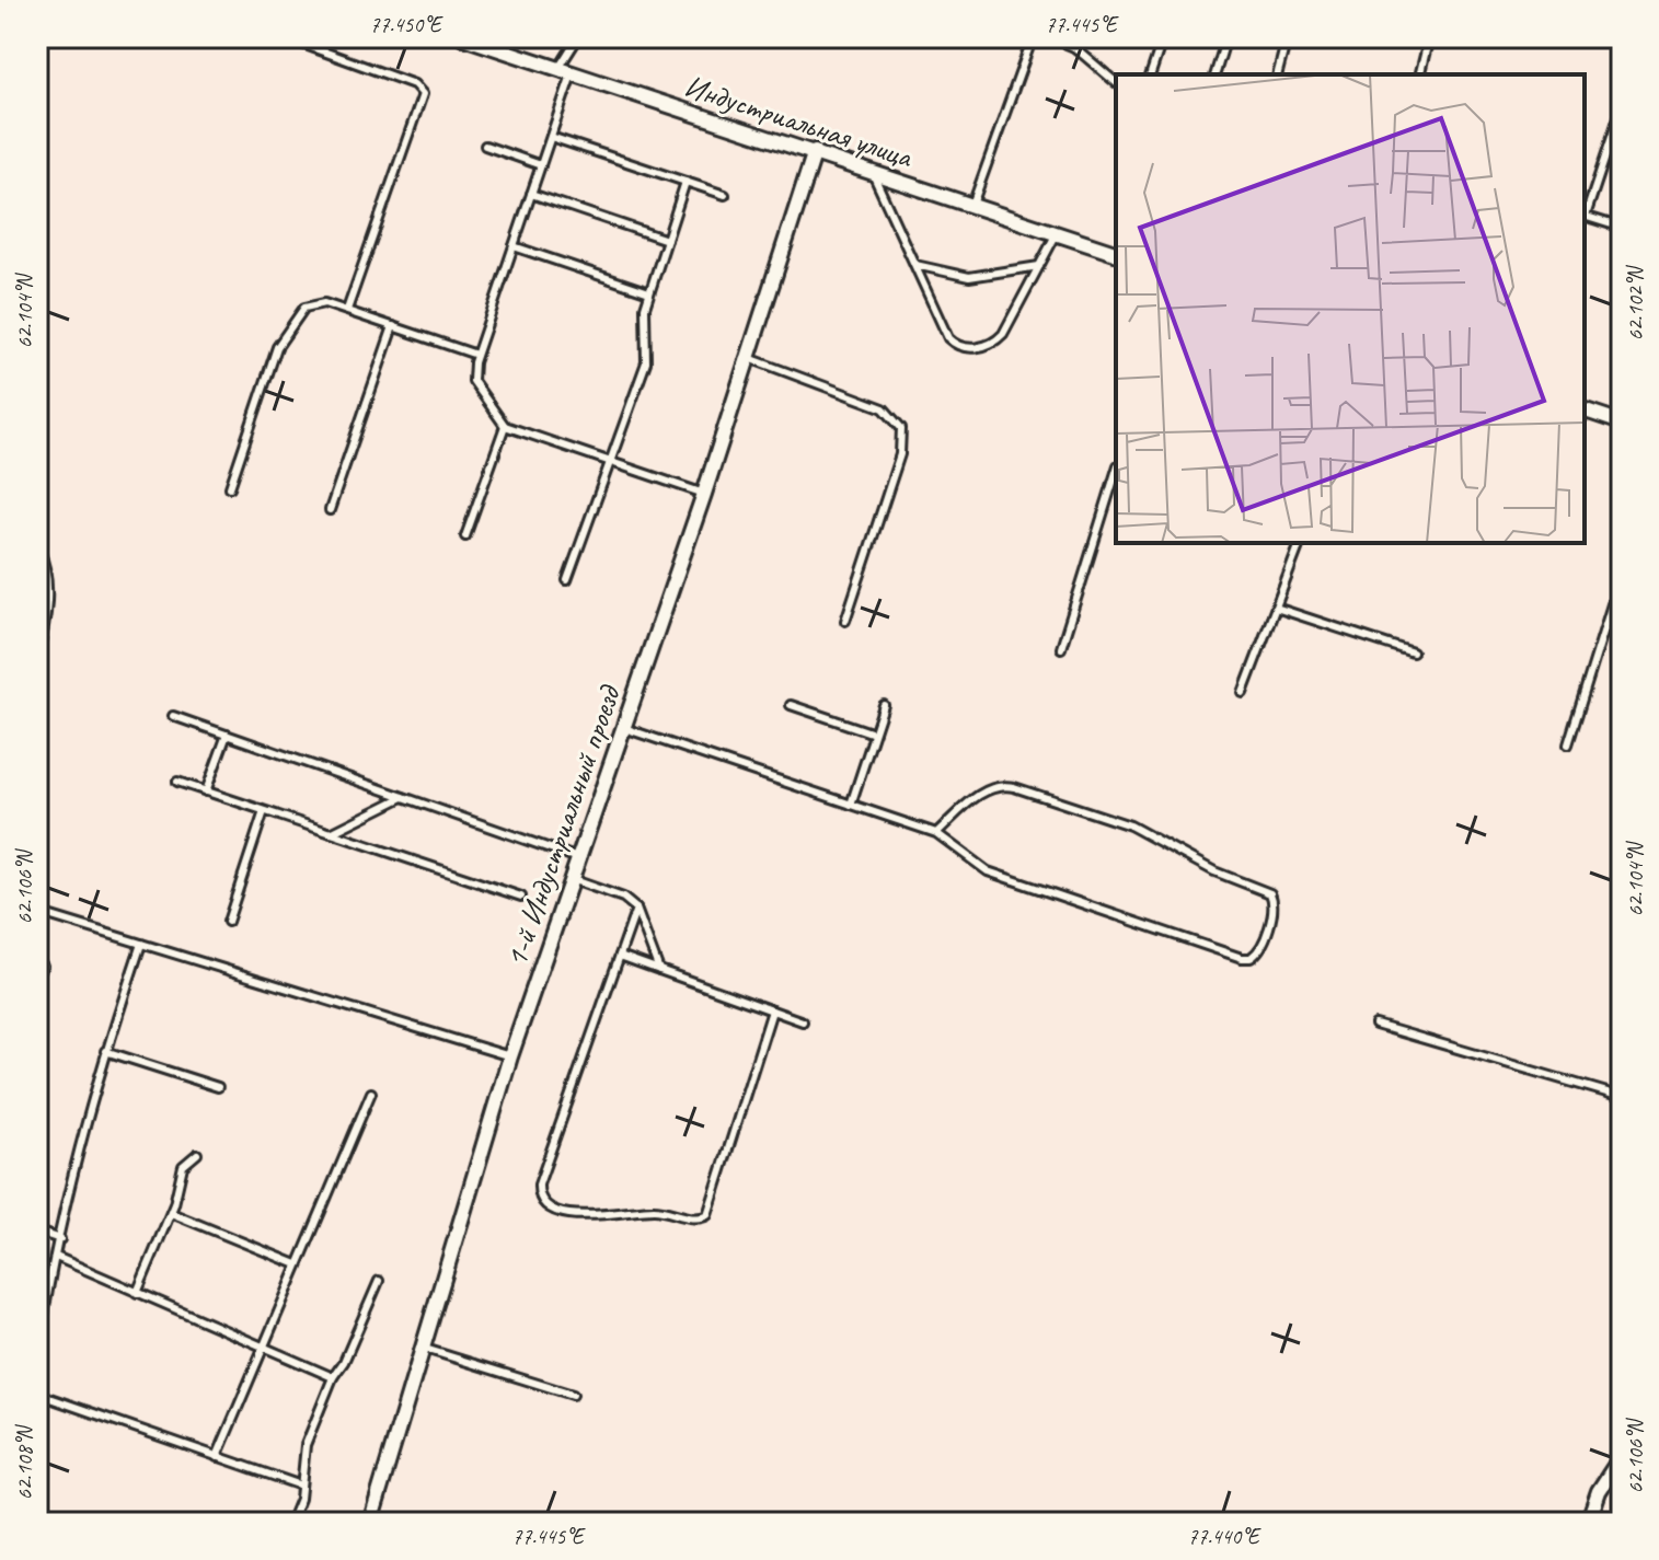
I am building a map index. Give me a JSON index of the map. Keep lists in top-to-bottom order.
{
  "streets": {
    "street": ["Индустриальная улица", "1-й Индустриальный проезд"]
  },
  "crossings": [
    ["Индустриальная улица", "1-й Индустриальный проезд"]
  ],
  "coordinates": [
    "77.450°E",
    "77.445°E",
    "62.102°N",
    "62.104°N",
    "62.106°N",
    "62.108°N",
    "77.440°E"
  ]
}
